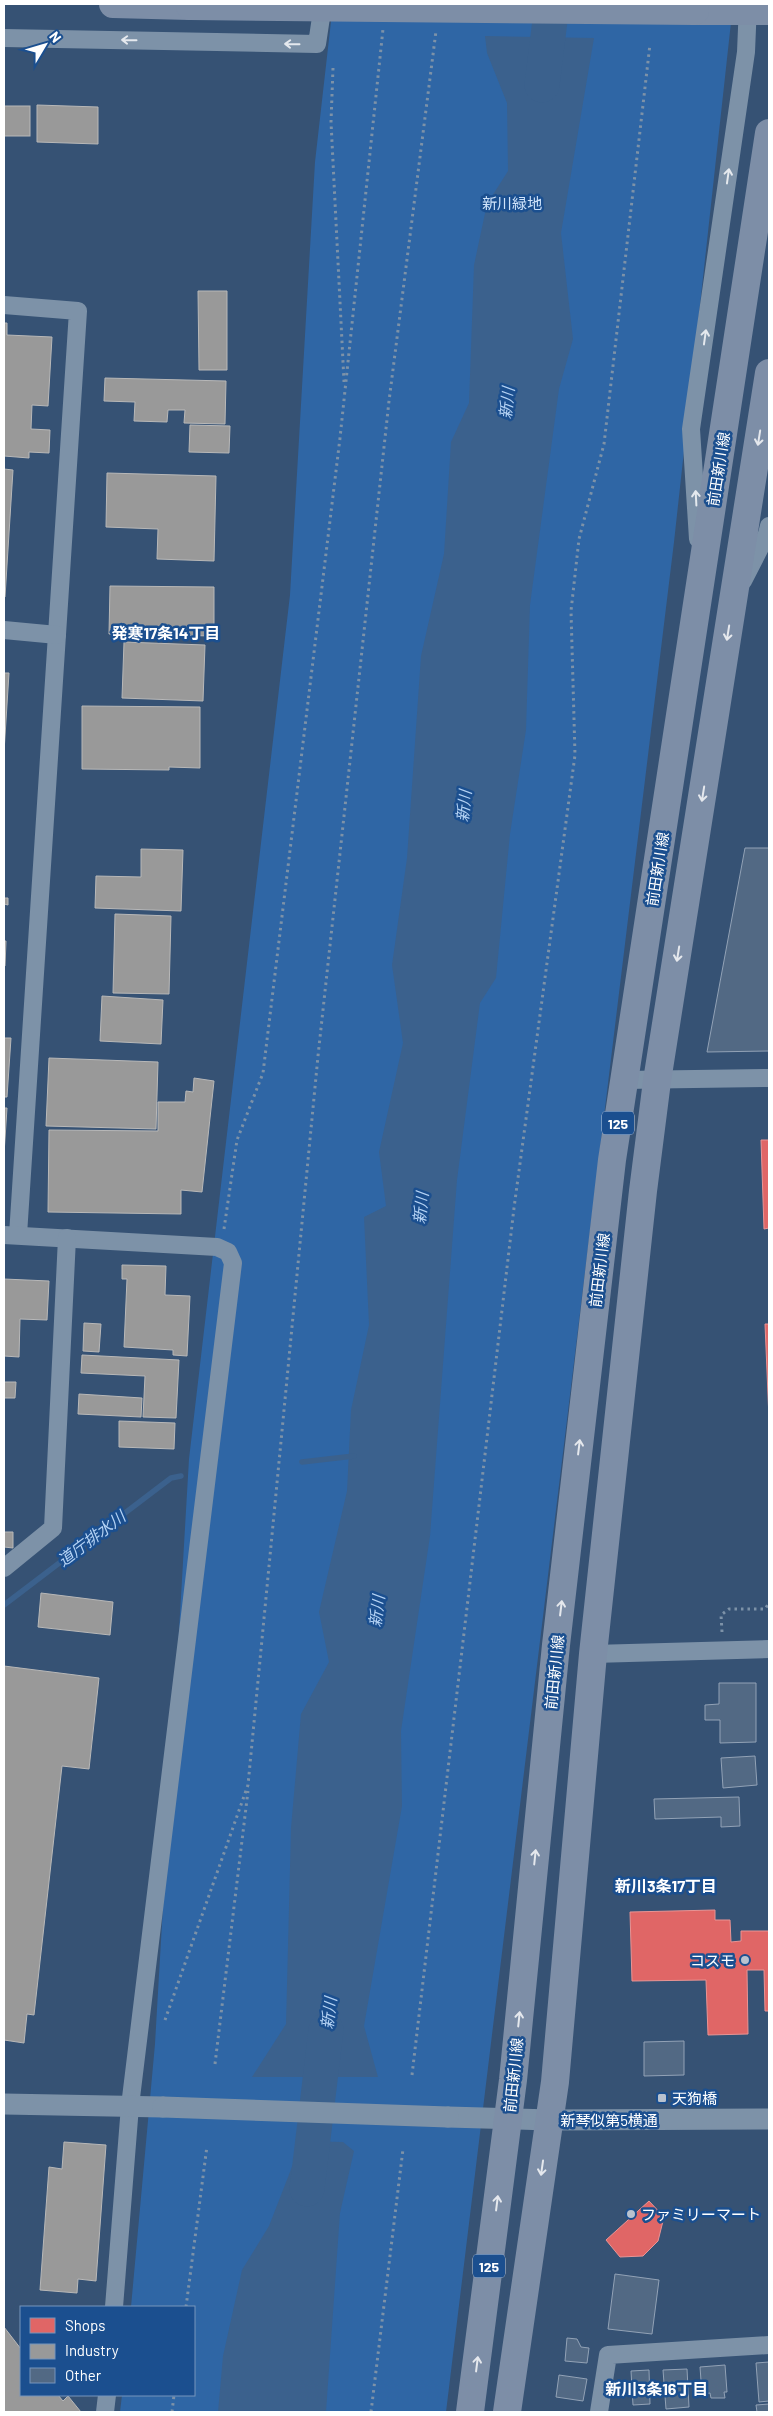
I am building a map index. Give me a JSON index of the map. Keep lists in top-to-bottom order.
{
  "streets": {
    "main road": ["前田新川線", "125"],
    "street": ["新琴似第5横通"]
  },
  "crossings": [
    ["前田新川線", "新琴似第5横通"],
    ["125", "新琴似第5横通"]
  ],
  "districts": ["発寒17条14丁目", "新川3条17丁目", "新川3条16丁目"],
  "water": ["新川", "道庁排水川"],
  "parks": ["新川緑地"],
  "places": {
    "other": ["コスモ", "ファミリーマート"],
    "transit": ["天狗橋"]
  },
  "legend": ["Shops", "Industry", "Other"],
  "north": "top right"
}
